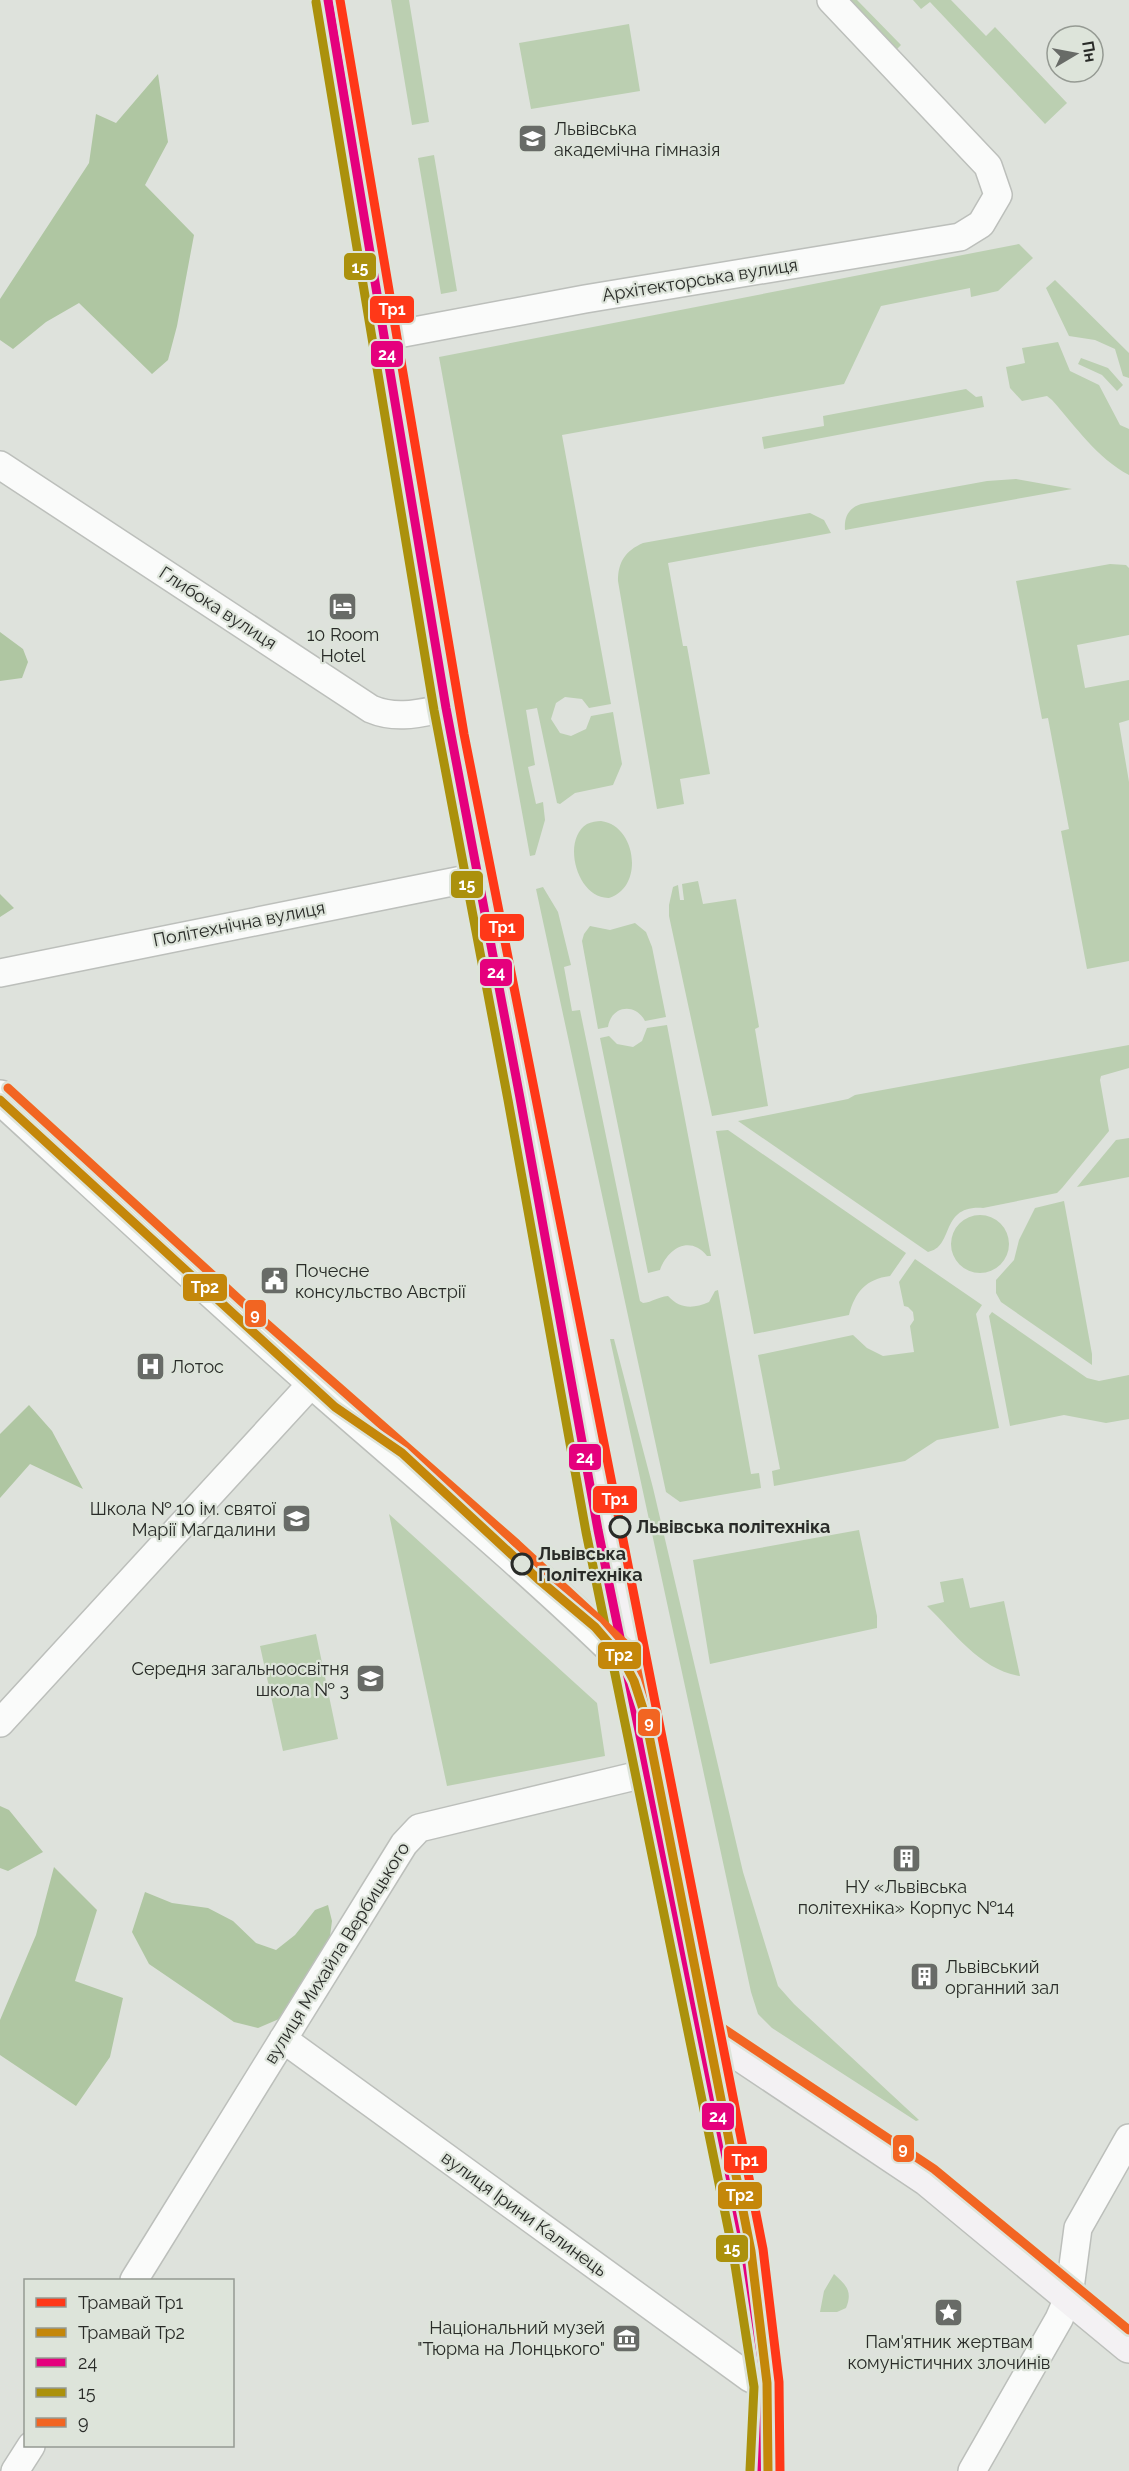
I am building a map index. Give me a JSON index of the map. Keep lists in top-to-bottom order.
{
  "streets": {
    "street": [
      "Архітекторська вулиця",
      "Глибока вулиця",
      "Політехнічна вулиця",
      "вулиця Михайла Вербицького",
      "вулиця Ірини Калинець"
    ]
  },
  "crossings": [
    ["вулиця Михайла Вербицького", "вулиця Ірини Калинець"]
  ],
  "places": {
    "school or university": ["Львівська академічна гімназія", "Школа № 10 ім. святої Марії Магдалини", "Середня загальноосвітня школа № 3"],
    "hotel": ["10 Room Hotel"],
    "public building": ["Почесне консульство Австрії"],
    "hospital": ["Лотос"],
    "other": ["Львівська політехніка", "Львівська Політехніка"],
    "building": ["НУ «Львівська політехніка» Корпус №14", "Львівський органний зал"],
    "place": ["Пам'ятник жертвам комуністичних злочинів"],
    "museum": ["Національний музей \"Тюрма на Лонцького\""]
  },
  "lines": [
    "tram line Тр1",
    "transit line 24",
    "transit line 15",
    "transit line 9",
    "tram line Тр2"
  ],
  "legend": [
    "Трамвай Тр1",
    "Трамвай Тр2",
    "24",
    "15",
    "9"
  ],
  "north": "right"
}
